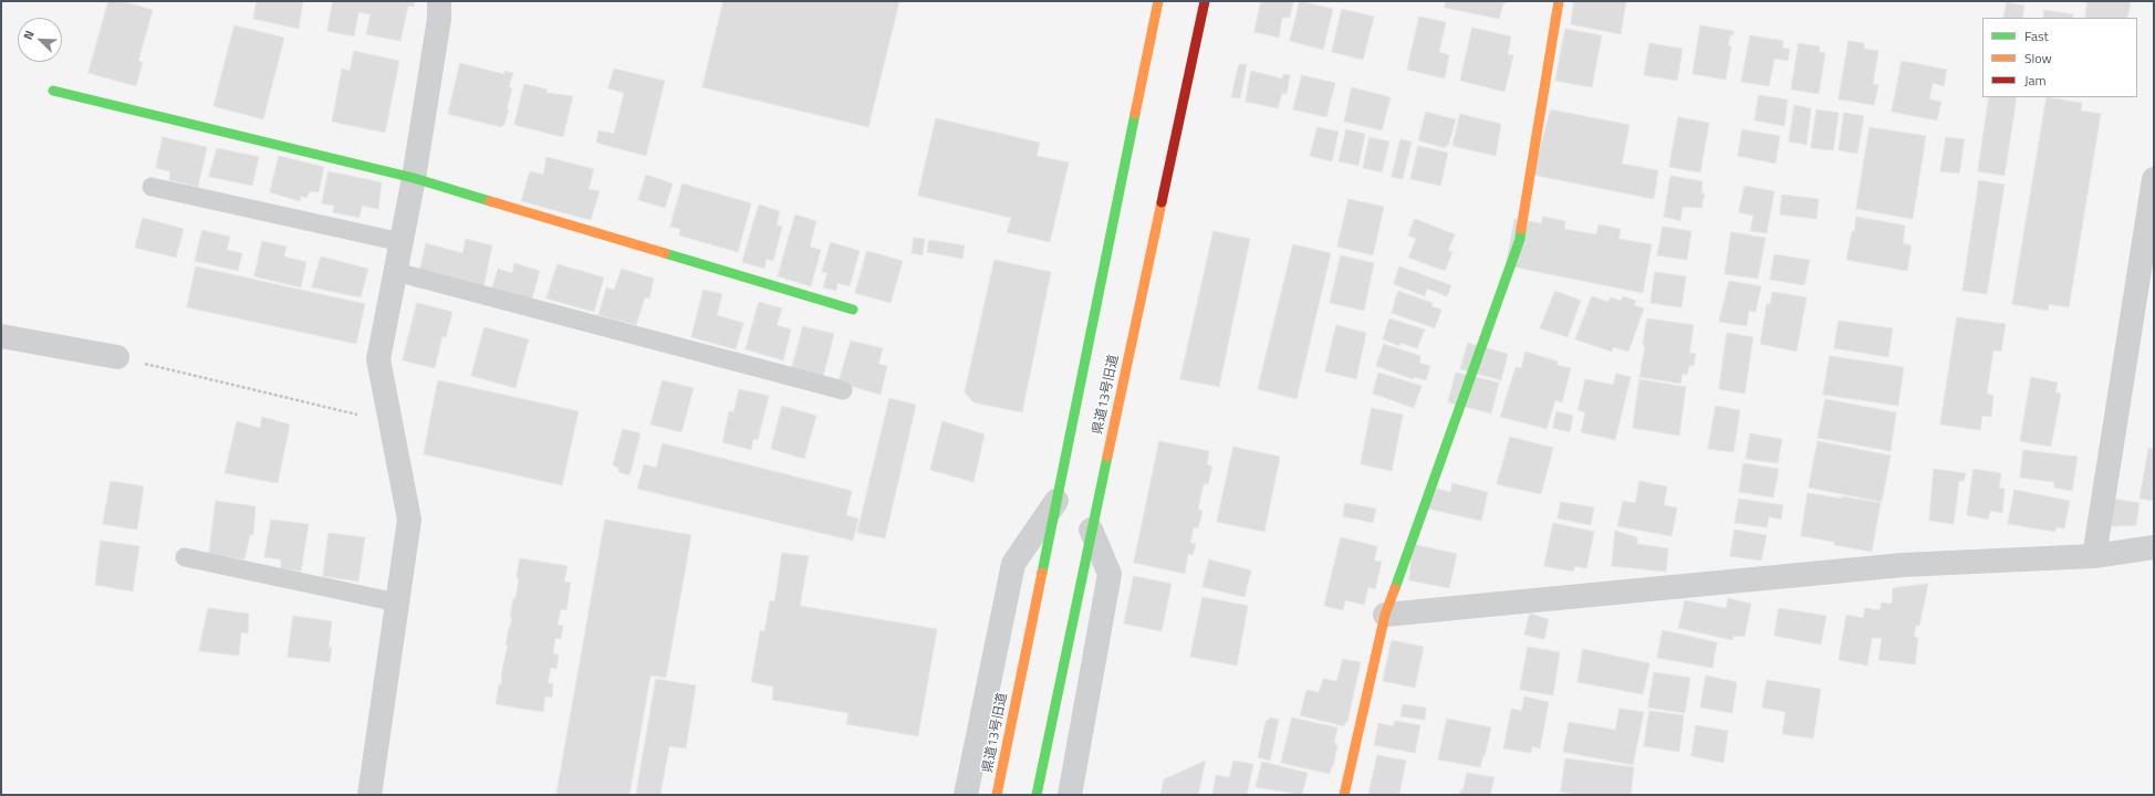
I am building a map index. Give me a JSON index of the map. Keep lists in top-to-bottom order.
{
  "streets": {
    "street": ["県道13号旧道"]
  },
  "legend": ["Fast", "Slow", "Jam"],
  "north": "top left"
}
